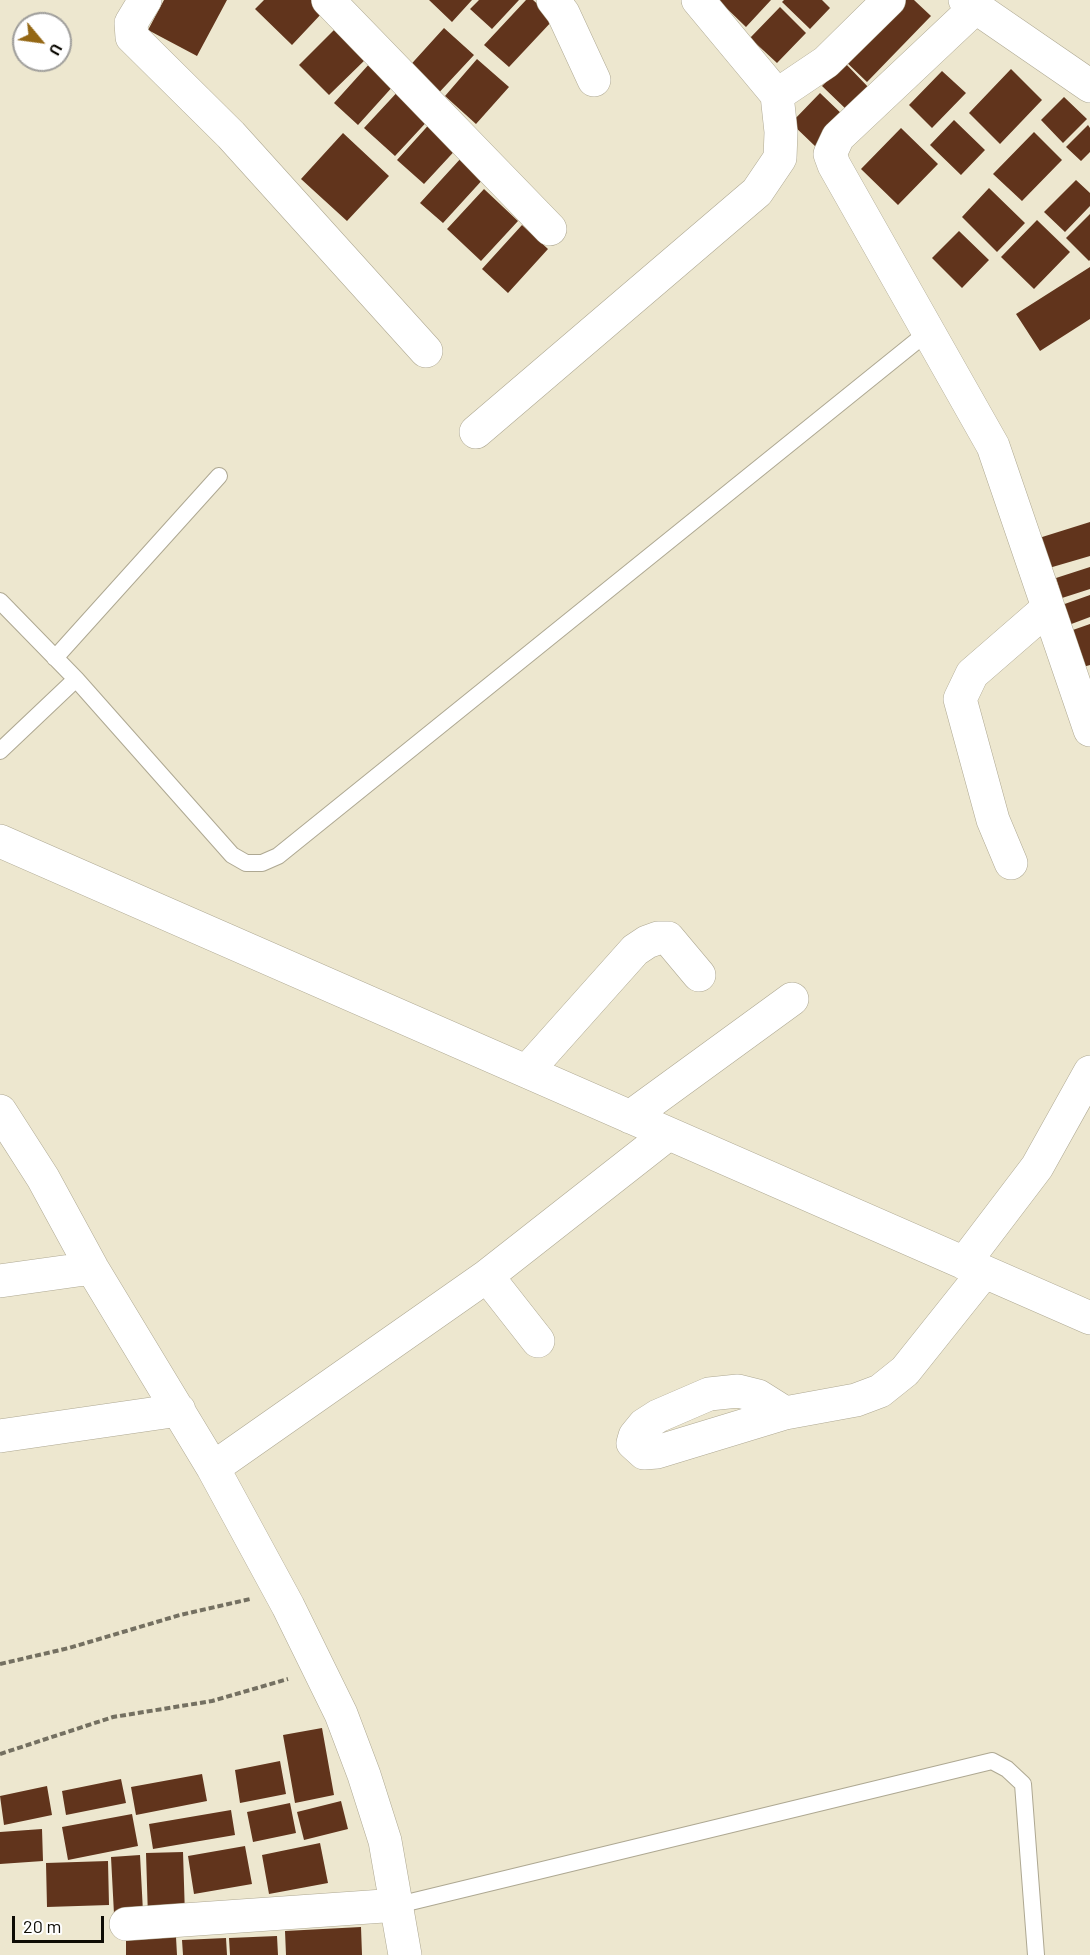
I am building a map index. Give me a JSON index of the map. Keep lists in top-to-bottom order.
{
  "scale_bar": "20 m",
  "north": "bottom right"
}
